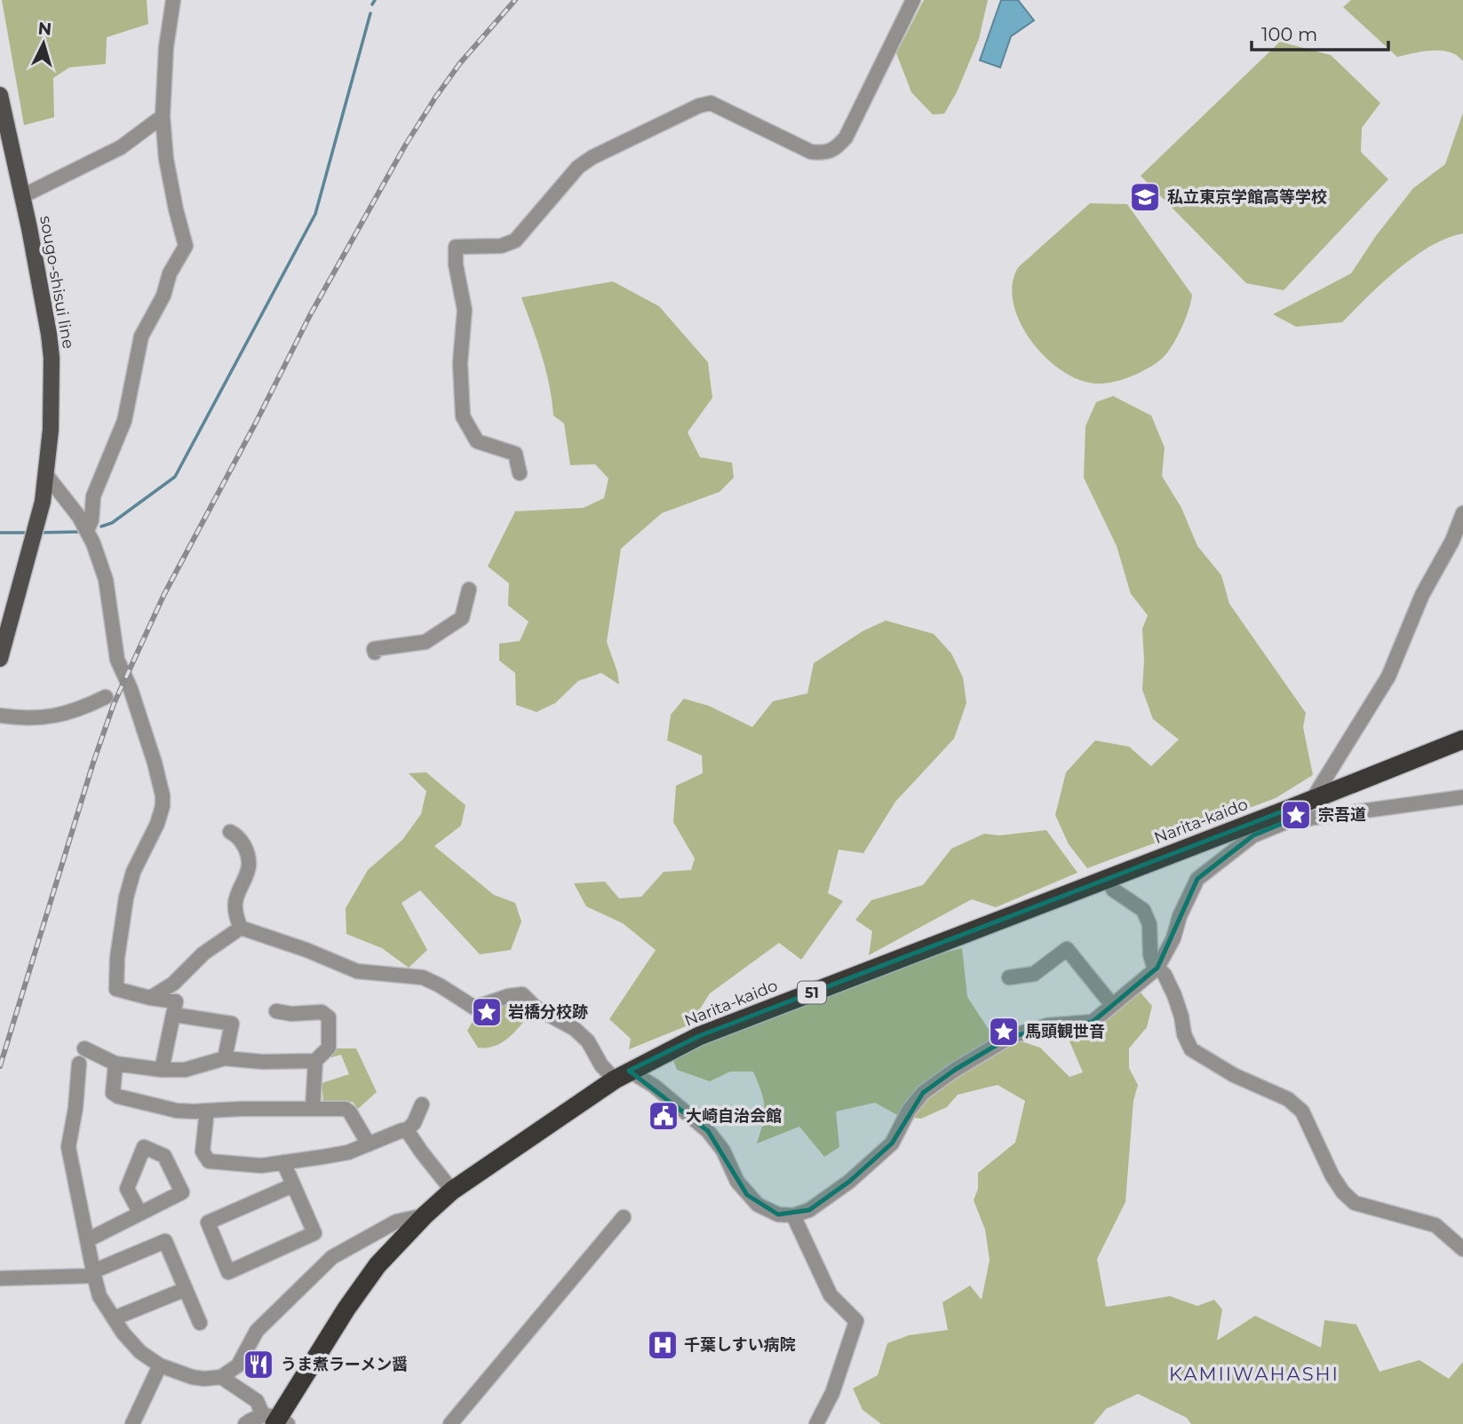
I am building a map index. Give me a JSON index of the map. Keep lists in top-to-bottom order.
{
  "streets": {
    "highway": ["Narita-kaido", "51"],
    "main road": ["sougo-shisui line"]
  },
  "districts": ["KAMIIWAHASHI"],
  "places": {
    "school or university": ["私立東京学館高等学校"],
    "place": ["宗吾道", "岩橋分校跡", "馬頭観世音"],
    "public building": ["大崎自治会館"],
    "hospital": ["千葉しすい病院"],
    "restaurant": ["うま煮ラーメン醤"]
  },
  "scale_bar": "100 m",
  "north": "top"
}
